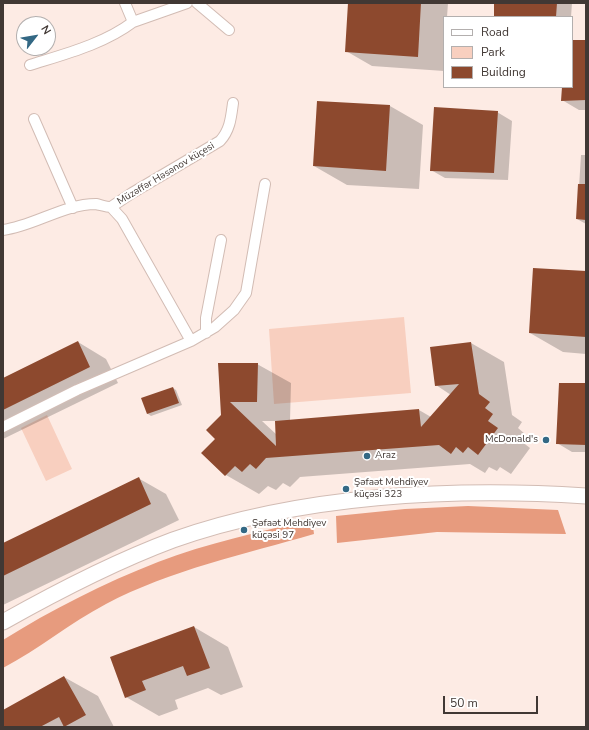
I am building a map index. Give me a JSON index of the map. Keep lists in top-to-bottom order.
{
  "streets": {
    "street": ["Müzəffər Həsənov küçesi"]
  },
  "places": [
    "McDonald's",
    "Araz",
    "Şəfaət Mehdiyev küçəsi 323",
    "Şəfaət Mehdiyev küçəsi 97"
  ],
  "legend": ["Road", "Park", "Building"],
  "scale_bar": "50 m",
  "north": "top right"
}
